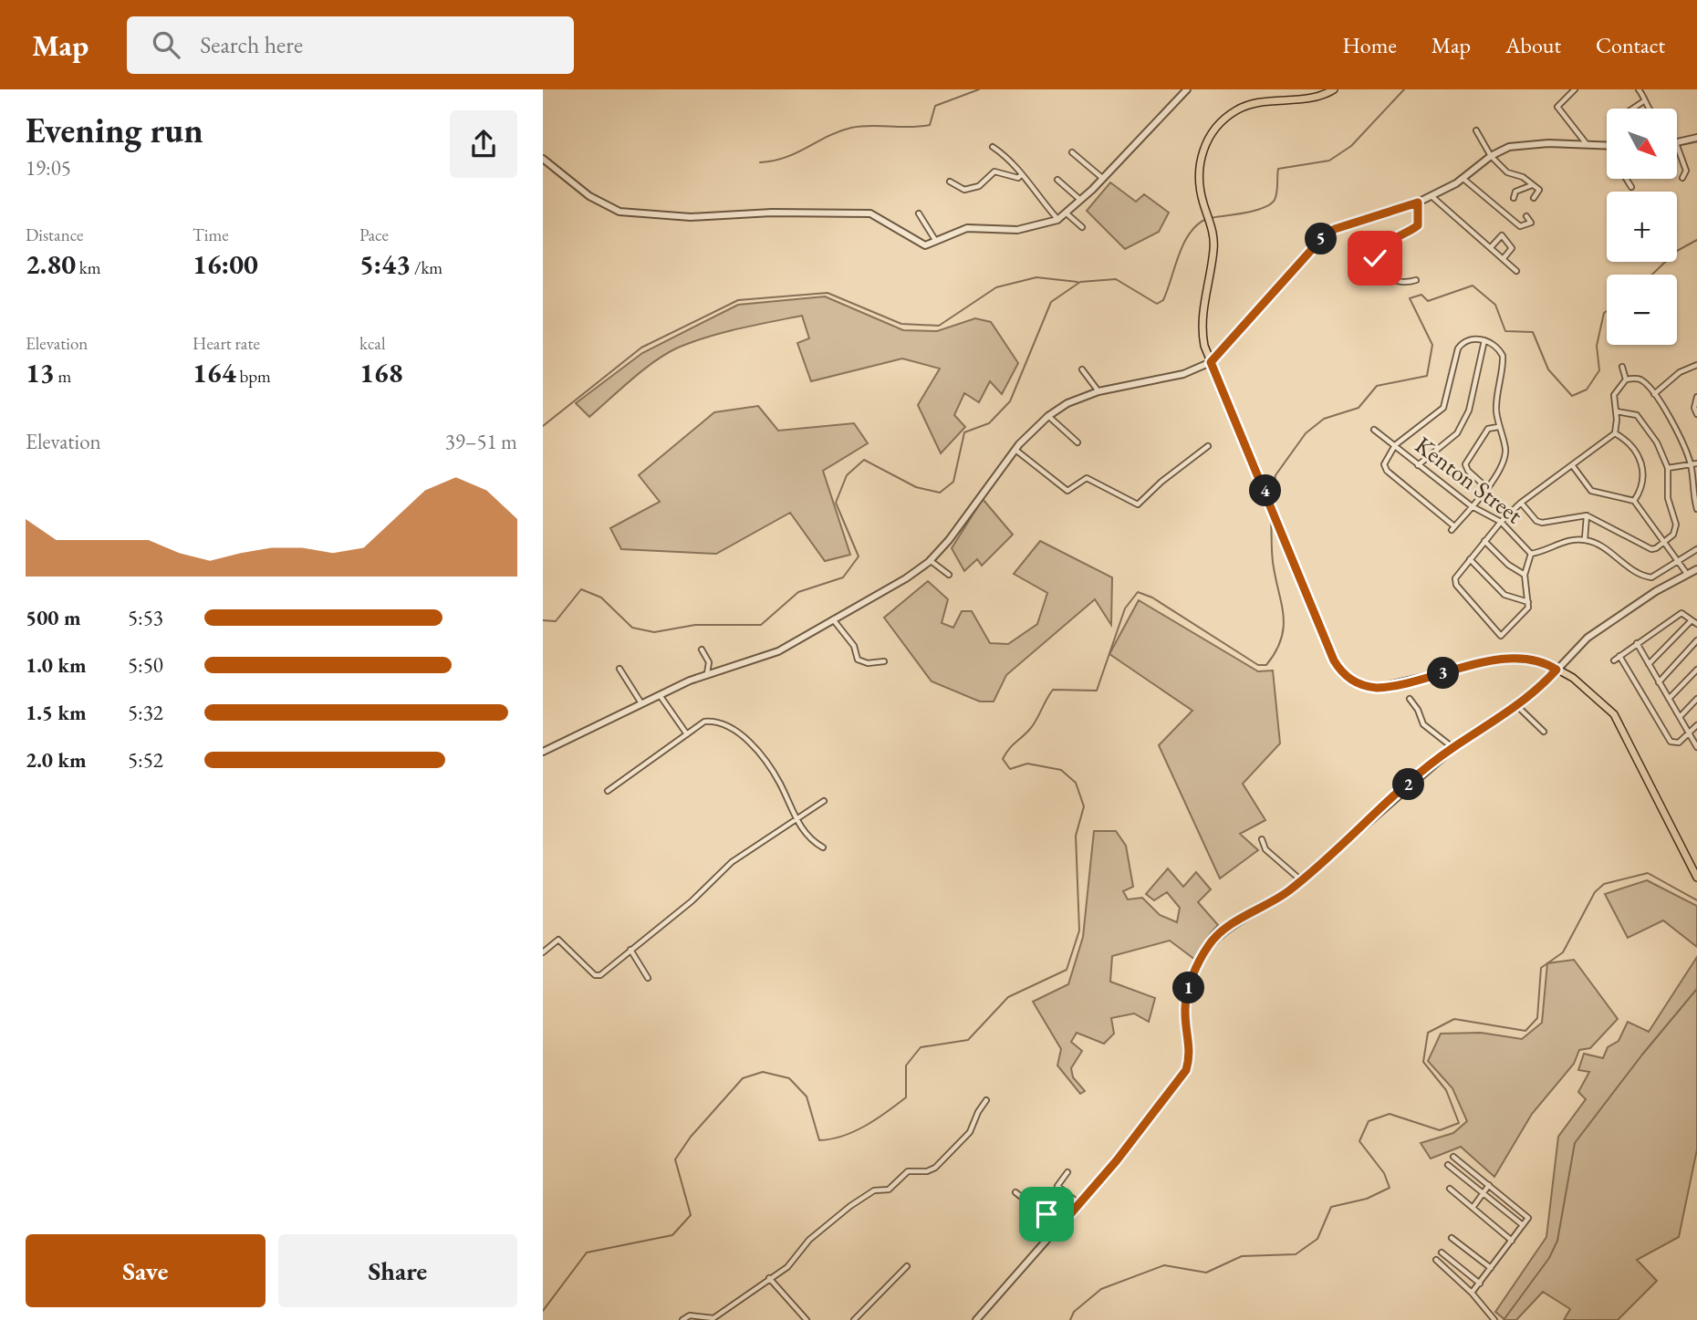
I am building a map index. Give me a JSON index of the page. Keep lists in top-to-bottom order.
{
  "streets": {
    "street": ["Kenton Street"]
  },
  "north": "bottom right",
  "page": {
    "header": "Map",
    "search": "Search here",
    "nav": [
      "Home",
      "Map",
      "About",
      "Contact"
    ],
    "heading": ["Evening run", "19:05"],
    "map_buttons": ["+", "−"],
    "stats": [
      ["Distance", "2.80 km"],
      ["Time", "16:00"],
      ["Pace", "5:43 /km"],
      ["Elevation", "13 m"],
      ["Heart rate", "164 bpm"],
      ["kcal", "168"]
    ],
    "pins": [
      "5",
      "4",
      "3",
      "2",
      "1"
    ],
    "chart": ["Elevation", "39–51 m"],
    "list": [
      {
        "name": "500 m",
        "note": "5:53"
      },
      {
        "name": "1.0 km",
        "note": "5:50"
      },
      {
        "name": "1.5 km",
        "note": "5:32"
      },
      {
        "name": "2.0 km",
        "note": "5:52"
      }
    ],
    "buttons": ["Save", "Share"]
  }
}
